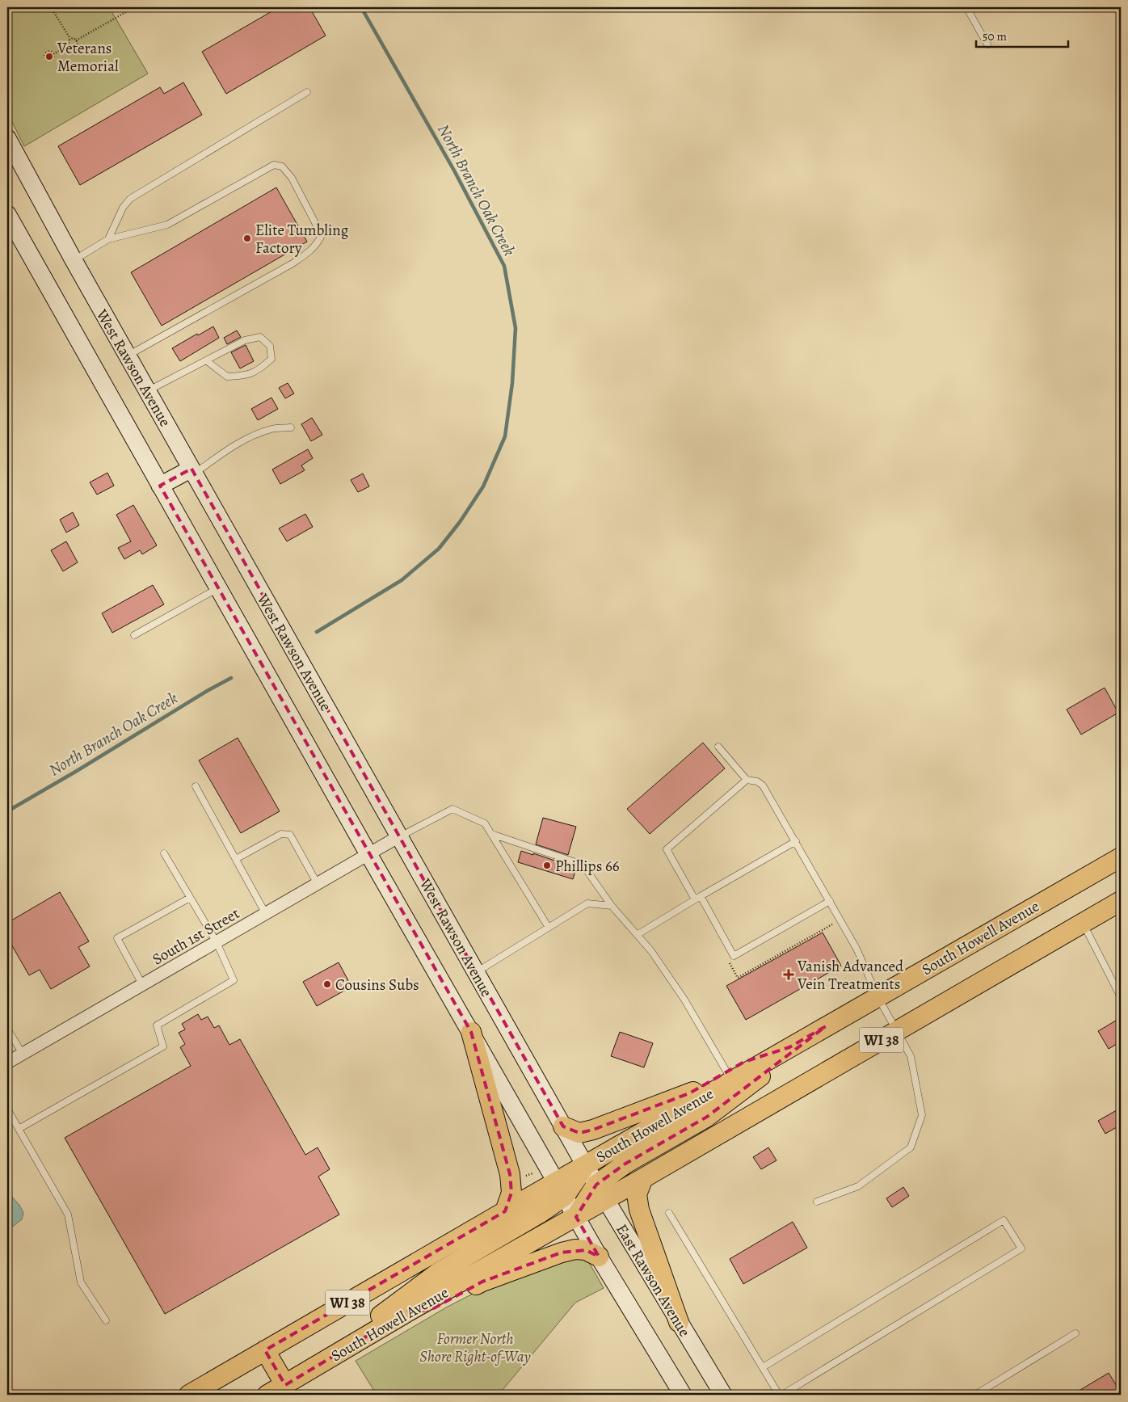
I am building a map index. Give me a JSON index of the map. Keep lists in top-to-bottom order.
{
  "streets": {
    "main road": [
      "West Rawson Avenue",
      "South Howell Avenue",
      "WI 38",
      "East Rawson Avenue"
    ],
    "street": ["South 1st Street"]
  },
  "crossings": [
    ["West Rawson Avenue", "South 1st Street"],
    ["West Rawson Avenue", "South Howell Avenue"],
    ["West Rawson Avenue", "East Rawson Avenue"],
    ["South Howell Avenue", "East Rawson Avenue"]
  ],
  "water": ["North Branch Oak Creek"],
  "parks": ["Former North Shore Right-of-Way"],
  "places": {
    "other": [
      "Veterans Memorial",
      "Elite Tumbling Factory",
      "Phillips 66",
      "Cousins Subs"
    ],
    "health": ["Vanish Advanced Vein Treatments"]
  },
  "scale_bar": "50 m"
}
